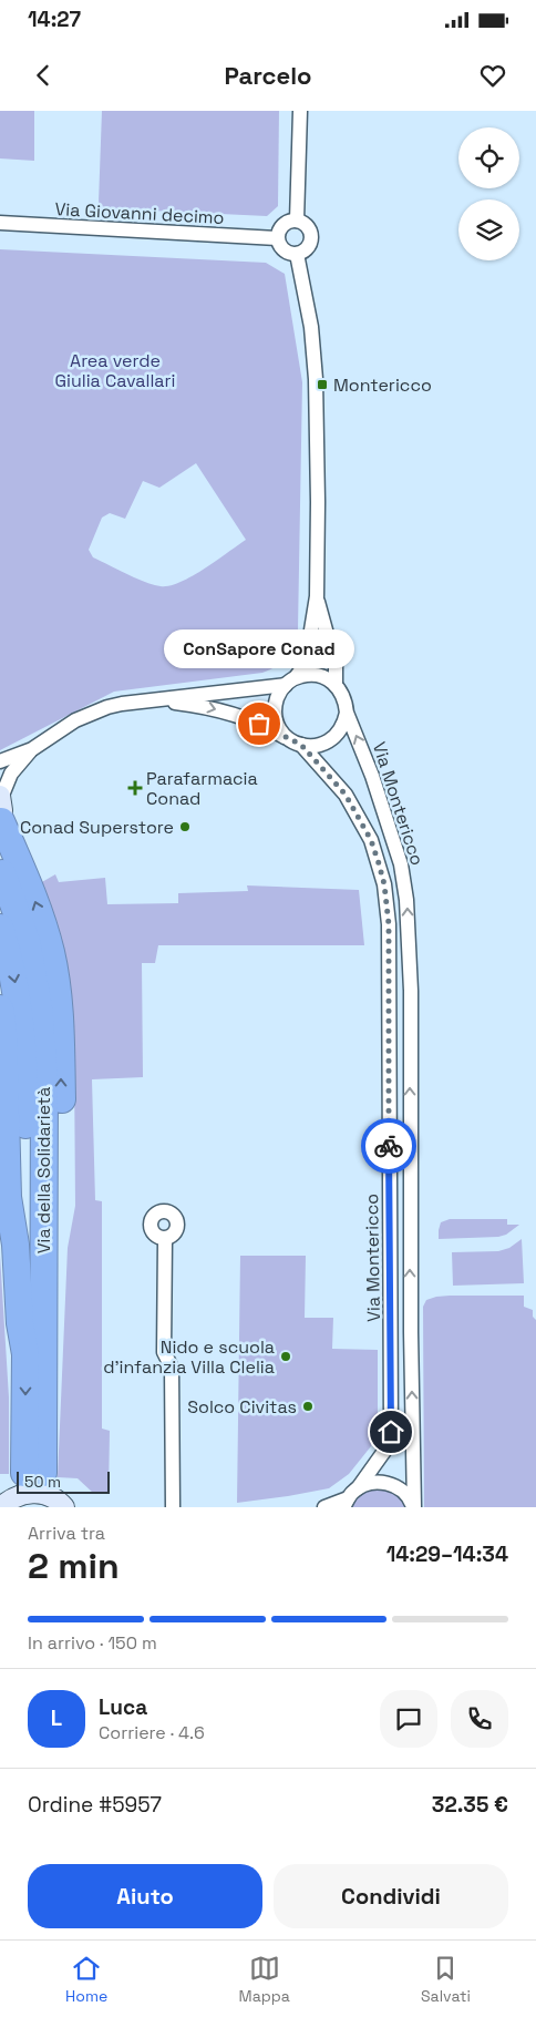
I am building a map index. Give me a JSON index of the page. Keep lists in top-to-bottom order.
{
  "streets": {
    "highway": ["Via della Solidarietà"],
    "street": ["Via Giovanni decimo", "Via Montericco"]
  },
  "crossings": [
    ["Via Giovanni decimo", "Via Montericco"]
  ],
  "parks": ["Area verde Giulia Cavallari"],
  "places": {
    "transit": ["Montericco"],
    "other": [
      "ConSapore Conad",
      "Conad Superstore",
      "Nido e scuola d'infanzia Villa Clelia",
      "Solco Civitas"
    ],
    "health": ["Parafarmacia Conad"]
  },
  "scale_bar": "50 m",
  "page": {
    "status": "14:27",
    "header": "Parcelo",
    "bubble": "ConSapore Conad",
    "scale": "50 m",
    "heading": ["2 min", "Arriva tra", "14:29–14:34"],
    "panel": [
      "Luca",
      "Corriere · 4.6",
      "Ordine #5957",
      "32.35 €"
    ],
    "bar": "In arrivo · 150 m",
    "round": "L",
    "buttons": ["Aiuto", "Condividi"],
    "tabs": ["Home", "Mappa", "Salvati"]
  }
}
